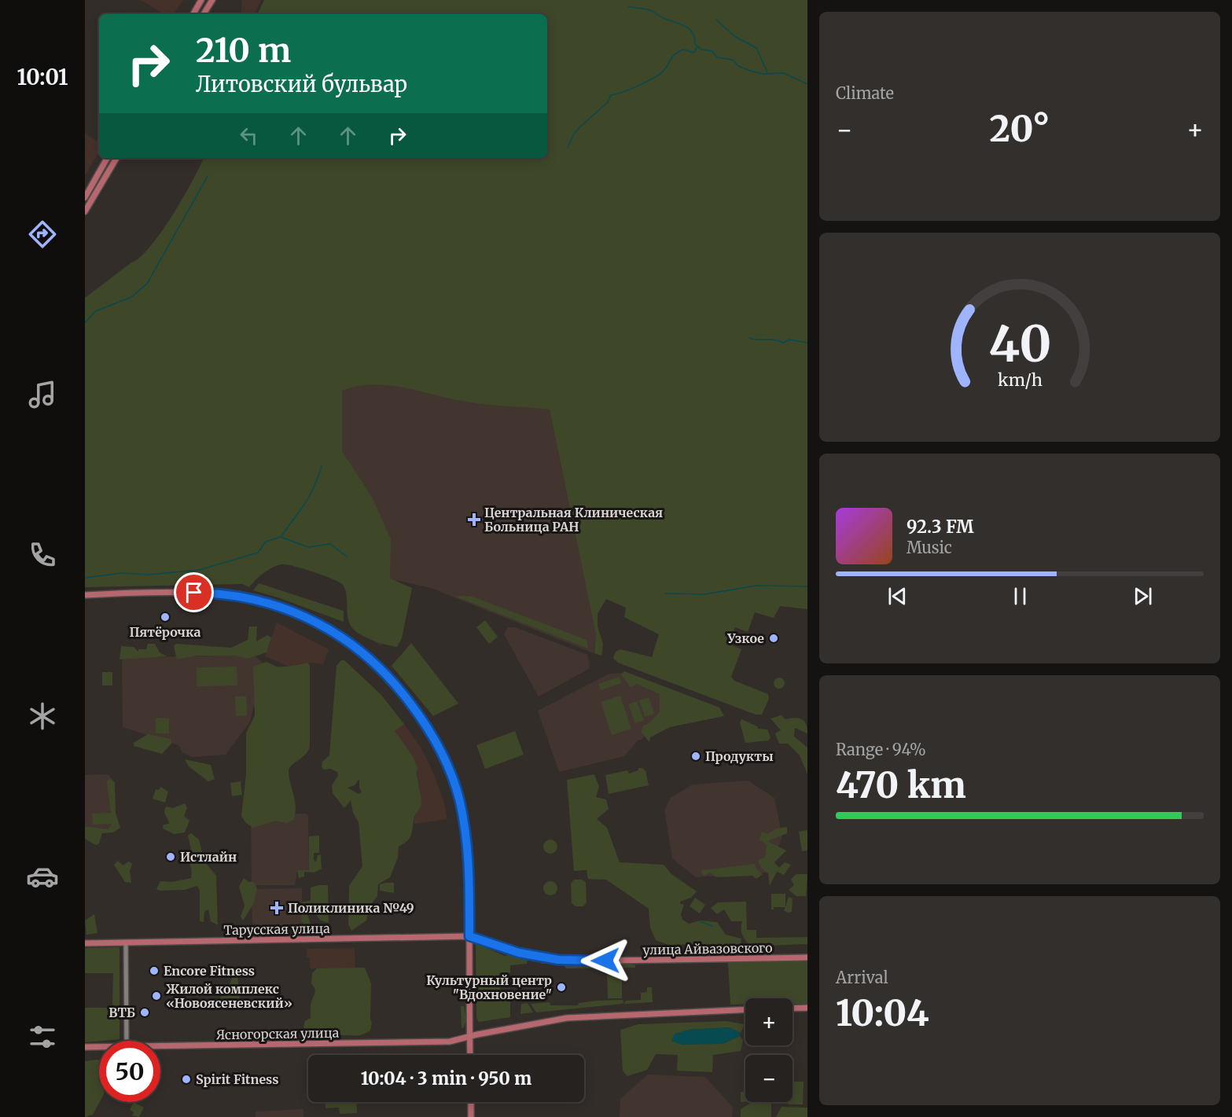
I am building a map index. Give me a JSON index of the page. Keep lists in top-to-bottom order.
{
  "streets": {
    "main road": ["Тарусская улица", "улица Айвазовского", "Ясногорская улица"]
  },
  "crossings": [
    ["Тарусская улица", "улица Айвазовского"]
  ],
  "places": {
    "health": ["Центральная Клиническая Больница РАН", "Поликлиника №49"],
    "other": [
      "Пятёрочка",
      "Узкое",
      "Продукты",
      "Истлайн",
      "Encore Fitness",
      "Культурный центр \"Вдохновение\"",
      "Жилой комплекс «Новоясеневский»",
      "ВТБ",
      "Spirit Fitness"
    ]
  },
  "page": {
    "tabs": "10:01",
    "tile": [
      "Climate",
      ["Range · 94%", "470 km"],
      ["Arrival", "10:04"]
    ],
    "turn": ["210 m", "Литовский бульвар"],
    "heat": ["−", "20°", "+"],
    "song": ["92.3 FM", "Music"],
    "map_buttons": ["+", "−"],
    "limit": "50",
    "trip": "10:04 · 3 min · 950 m",
    "gauge": ["40", "km/h"]
  }
}
